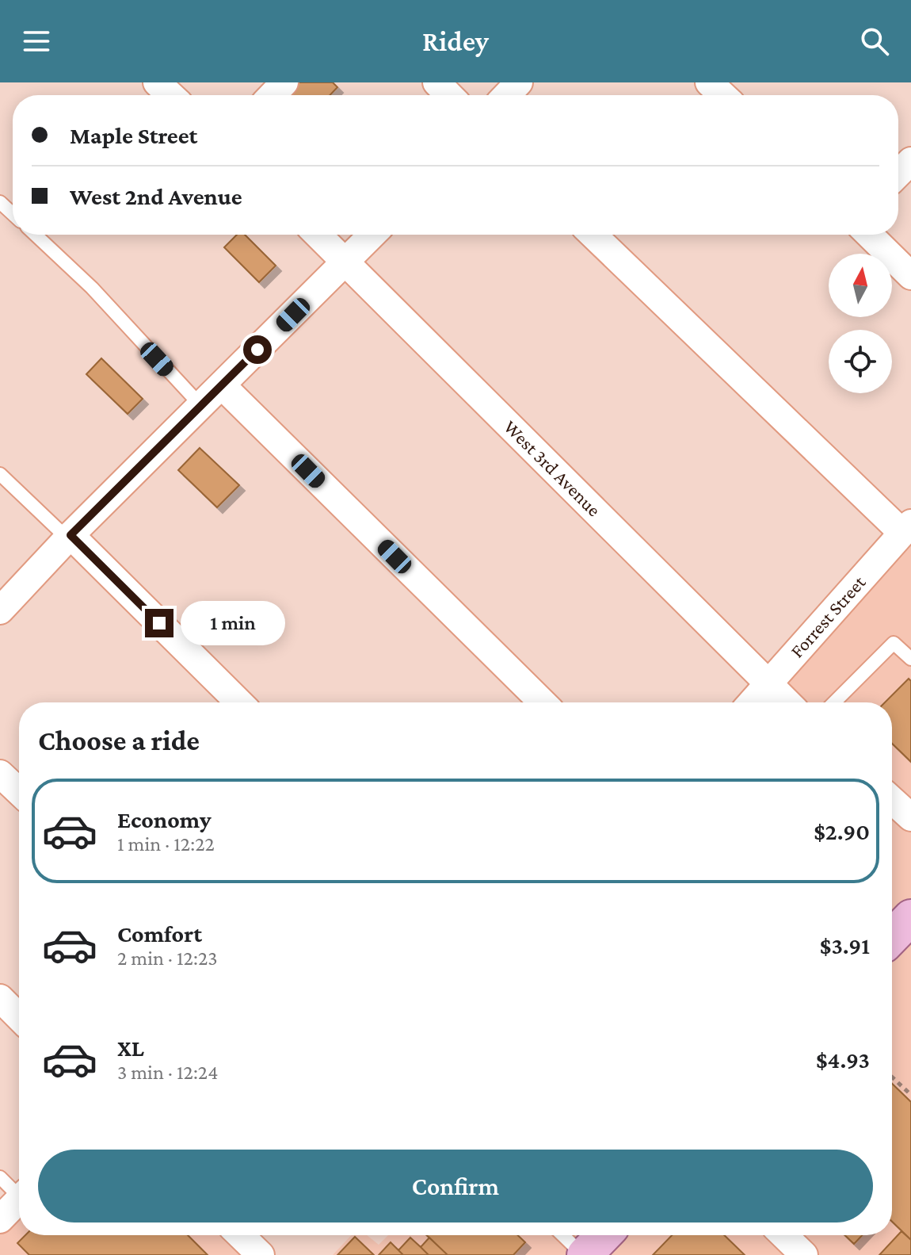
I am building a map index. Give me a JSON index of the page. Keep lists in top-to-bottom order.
{
  "streets": {
    "street": ["West 3rd Avenue", "Forrest Street"]
  },
  "crossings": [
    ["West 3rd Avenue", "Forrest Street"]
  ],
  "north": "top",
  "page": {
    "header": "Ridey",
    "banner": ["Maple Street", "West 2nd Avenue"],
    "bubble": "1 min",
    "heading": "Choose a ride",
    "list": [
      {
        "name": "Economy",
        "note": "1 min · 12:22",
        "value": "$2.90"
      },
      {
        "name": "Comfort",
        "note": "2 min · 12:23",
        "value": "$3.91"
      },
      {
        "name": "XL",
        "note": "3 min · 12:24",
        "value": "$4.93"
      }
    ],
    "buttons": "Confirm"
  }
}
